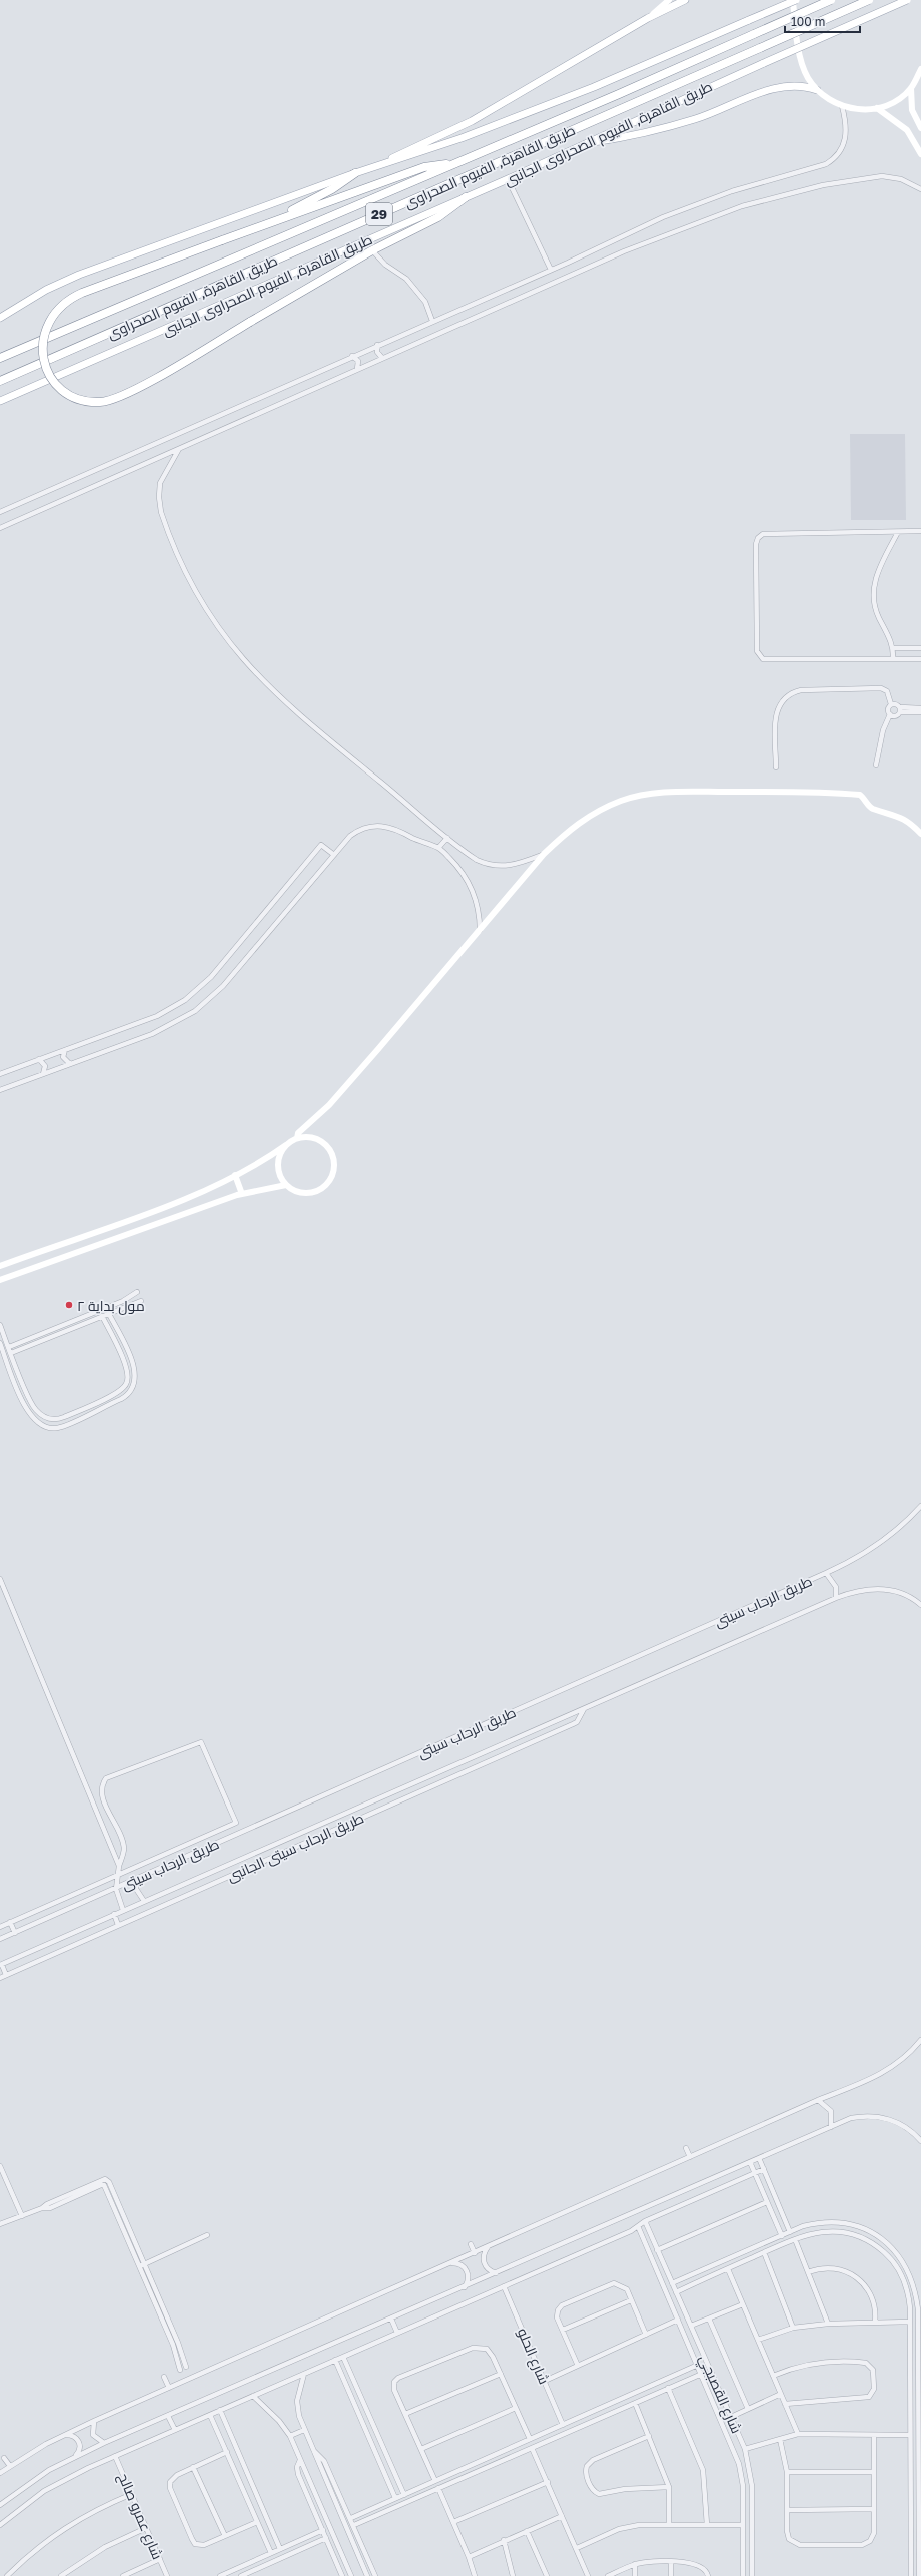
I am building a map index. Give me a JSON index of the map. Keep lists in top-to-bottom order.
{
  "streets": {
    "highway": ["طريق القاهرة, الفيوم الصحراوى", "29"],
    "main road": ["طريق القاهرة, الفيوم الصحراوى الجانبى"],
    "street": [
      "طريق الرحاب سيتى",
      "طريق الرحاب سيتى الجانبى",
      "شارع الحلو",
      "شارع القصبجي",
      "شارع عمرو صالح"
    ]
  },
  "crossings": [
    ["طريق الرحاب سيتى", "طريق الرحاب سيتى الجانبى"]
  ],
  "places": ["مول بداية ۲"],
  "scale_bar": "100 m"
}
